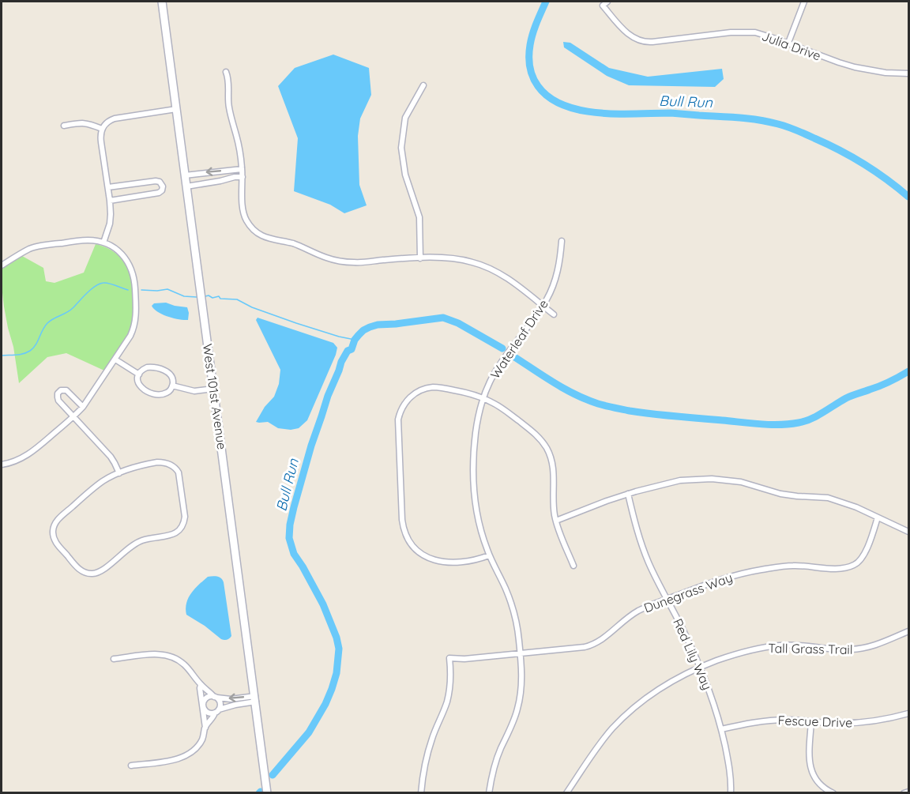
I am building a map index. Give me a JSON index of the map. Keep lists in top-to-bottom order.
{
  "streets": {
    "street": [
      "Julia Drive",
      "Waterleaf Drive",
      "West 101st Avenue",
      "Dunegrass Way",
      "Tall Grass Trail",
      "Red Lily Way",
      "Fescue Drive"
    ]
  },
  "crossings": [
    ["Waterleaf Drive", "Dunegrass Way"],
    ["Dunegrass Way", "Red Lily Way"],
    ["Tall Grass Trail", "Red Lily Way"],
    ["Red Lily Way", "Fescue Drive"]
  ],
  "water": ["Bull Run"]
}
